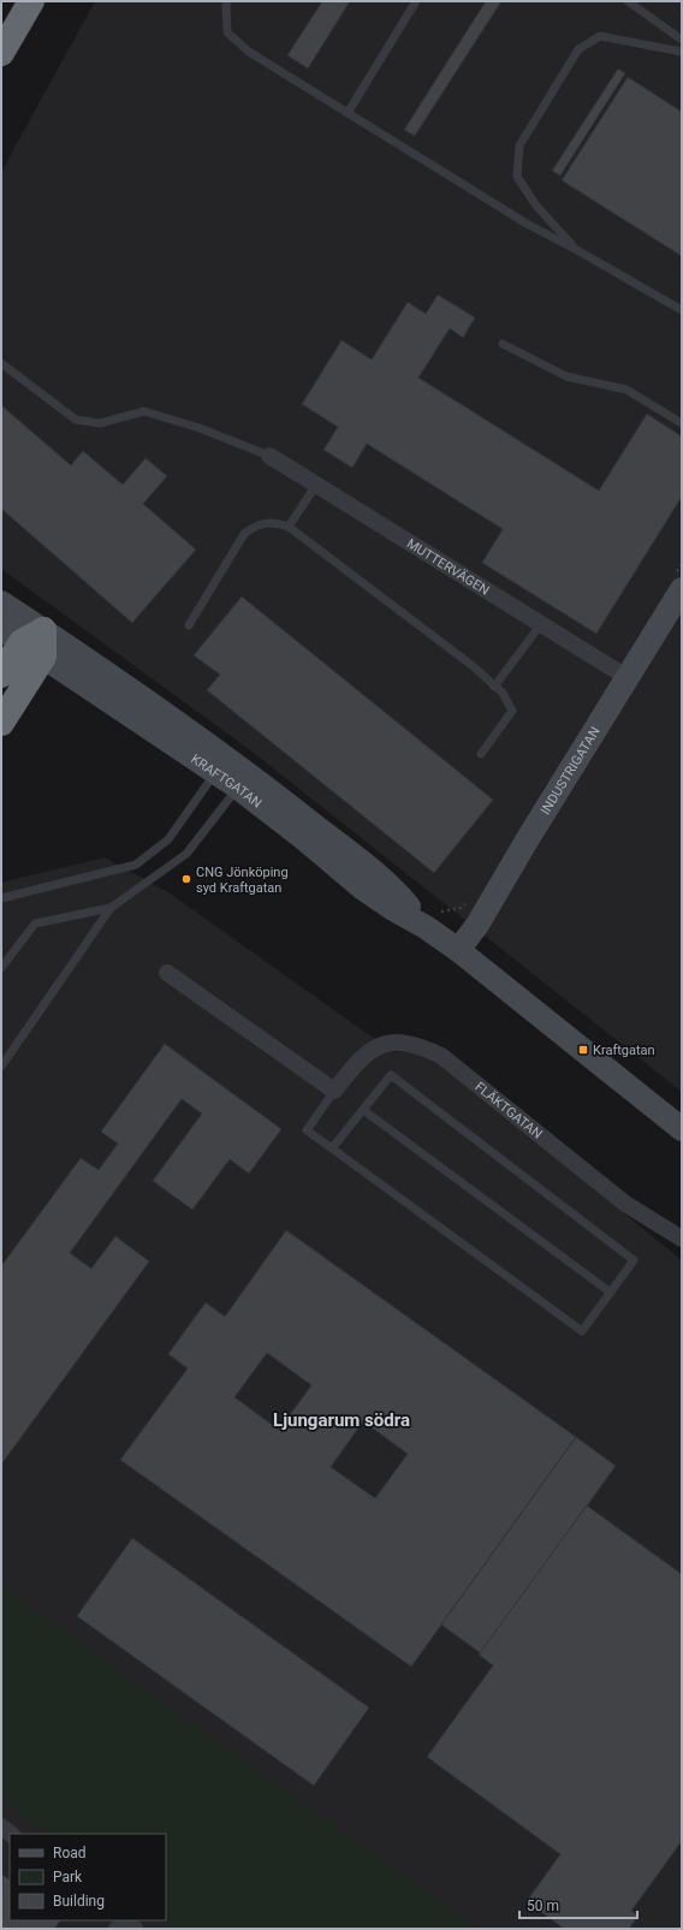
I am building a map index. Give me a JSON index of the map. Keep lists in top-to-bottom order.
{
  "streets": {
    "street": [
      "MUTTERVÄGEN",
      "INDUSTRIGATAN",
      "KRAFTGATAN",
      "FLÄKTGATAN"
    ]
  },
  "crossings": [
    ["MUTTERVÄGEN", "INDUSTRIGATAN"],
    ["INDUSTRIGATAN", "KRAFTGATAN"]
  ],
  "districts": ["Ljungarum södra"],
  "places": {
    "other": ["CNG Jönköping syd Kraftgatan"],
    "transit": ["Kraftgatan"]
  },
  "legend": ["Road", "Park", "Building"],
  "scale_bar": "50 m"
}
